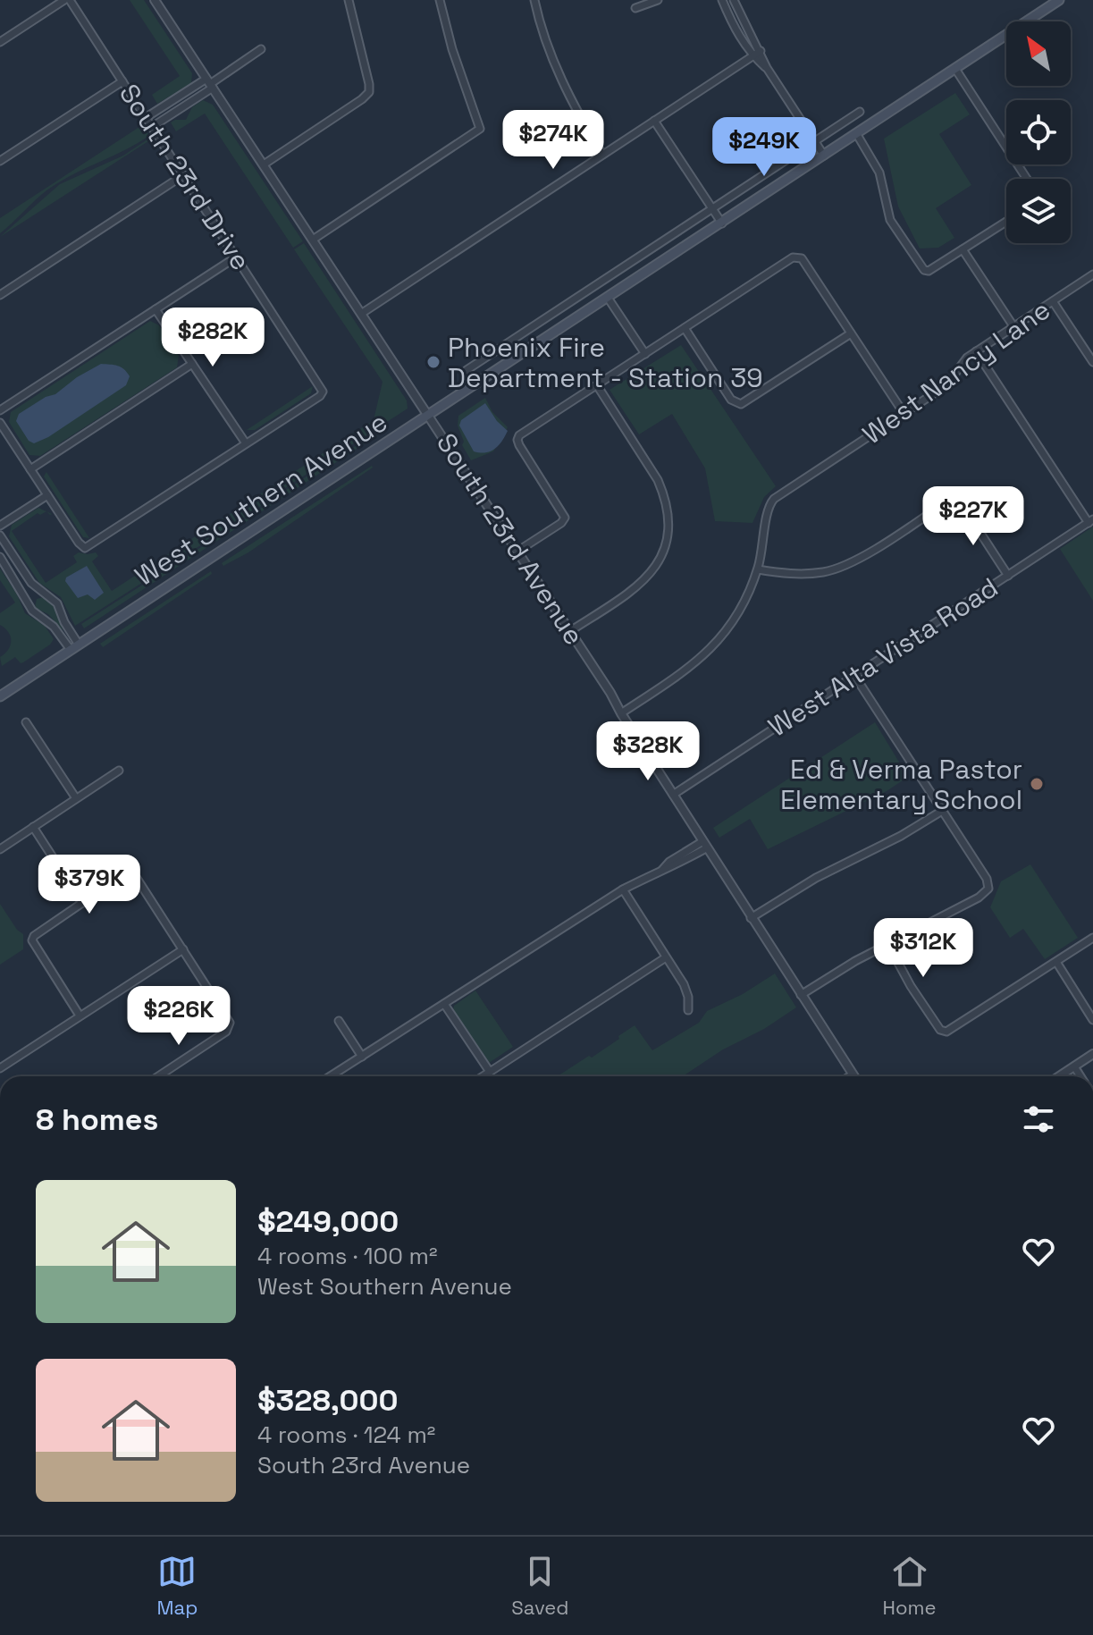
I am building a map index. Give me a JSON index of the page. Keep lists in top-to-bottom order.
{
  "streets": {
    "main road": ["West Southern Avenue"],
    "street": [
      "South 23rd Drive",
      "West Nancy Lane",
      "South 23rd Avenue",
      "West Alta Vista Road"
    ]
  },
  "crossings": [
    ["West Nancy Lane", "South 23rd Avenue"],
    ["West Southern Avenue", "South 23rd Avenue"],
    ["South 23rd Avenue", "West Alta Vista Road"]
  ],
  "places": ["Phoenix Fire Department - Station 39", "Ed & Verma Pastor Elementary School"],
  "north": "top left",
  "page": {
    "price": [
      "$274K",
      "$249K",
      "$282K",
      "$227K",
      "$328K",
      "$379K",
      "$312K",
      "$226K"
    ],
    "heading": "8 homes",
    "list": [
      {
        "name": "$249,000",
        "note": "4 rooms · 100 m² · West Southern Avenue"
      },
      {
        "name": "$328,000",
        "note": "4 rooms · 124 m² · South 23rd Avenue"
      }
    ],
    "tabs": ["Map", "Saved", "Home"]
  }
}
